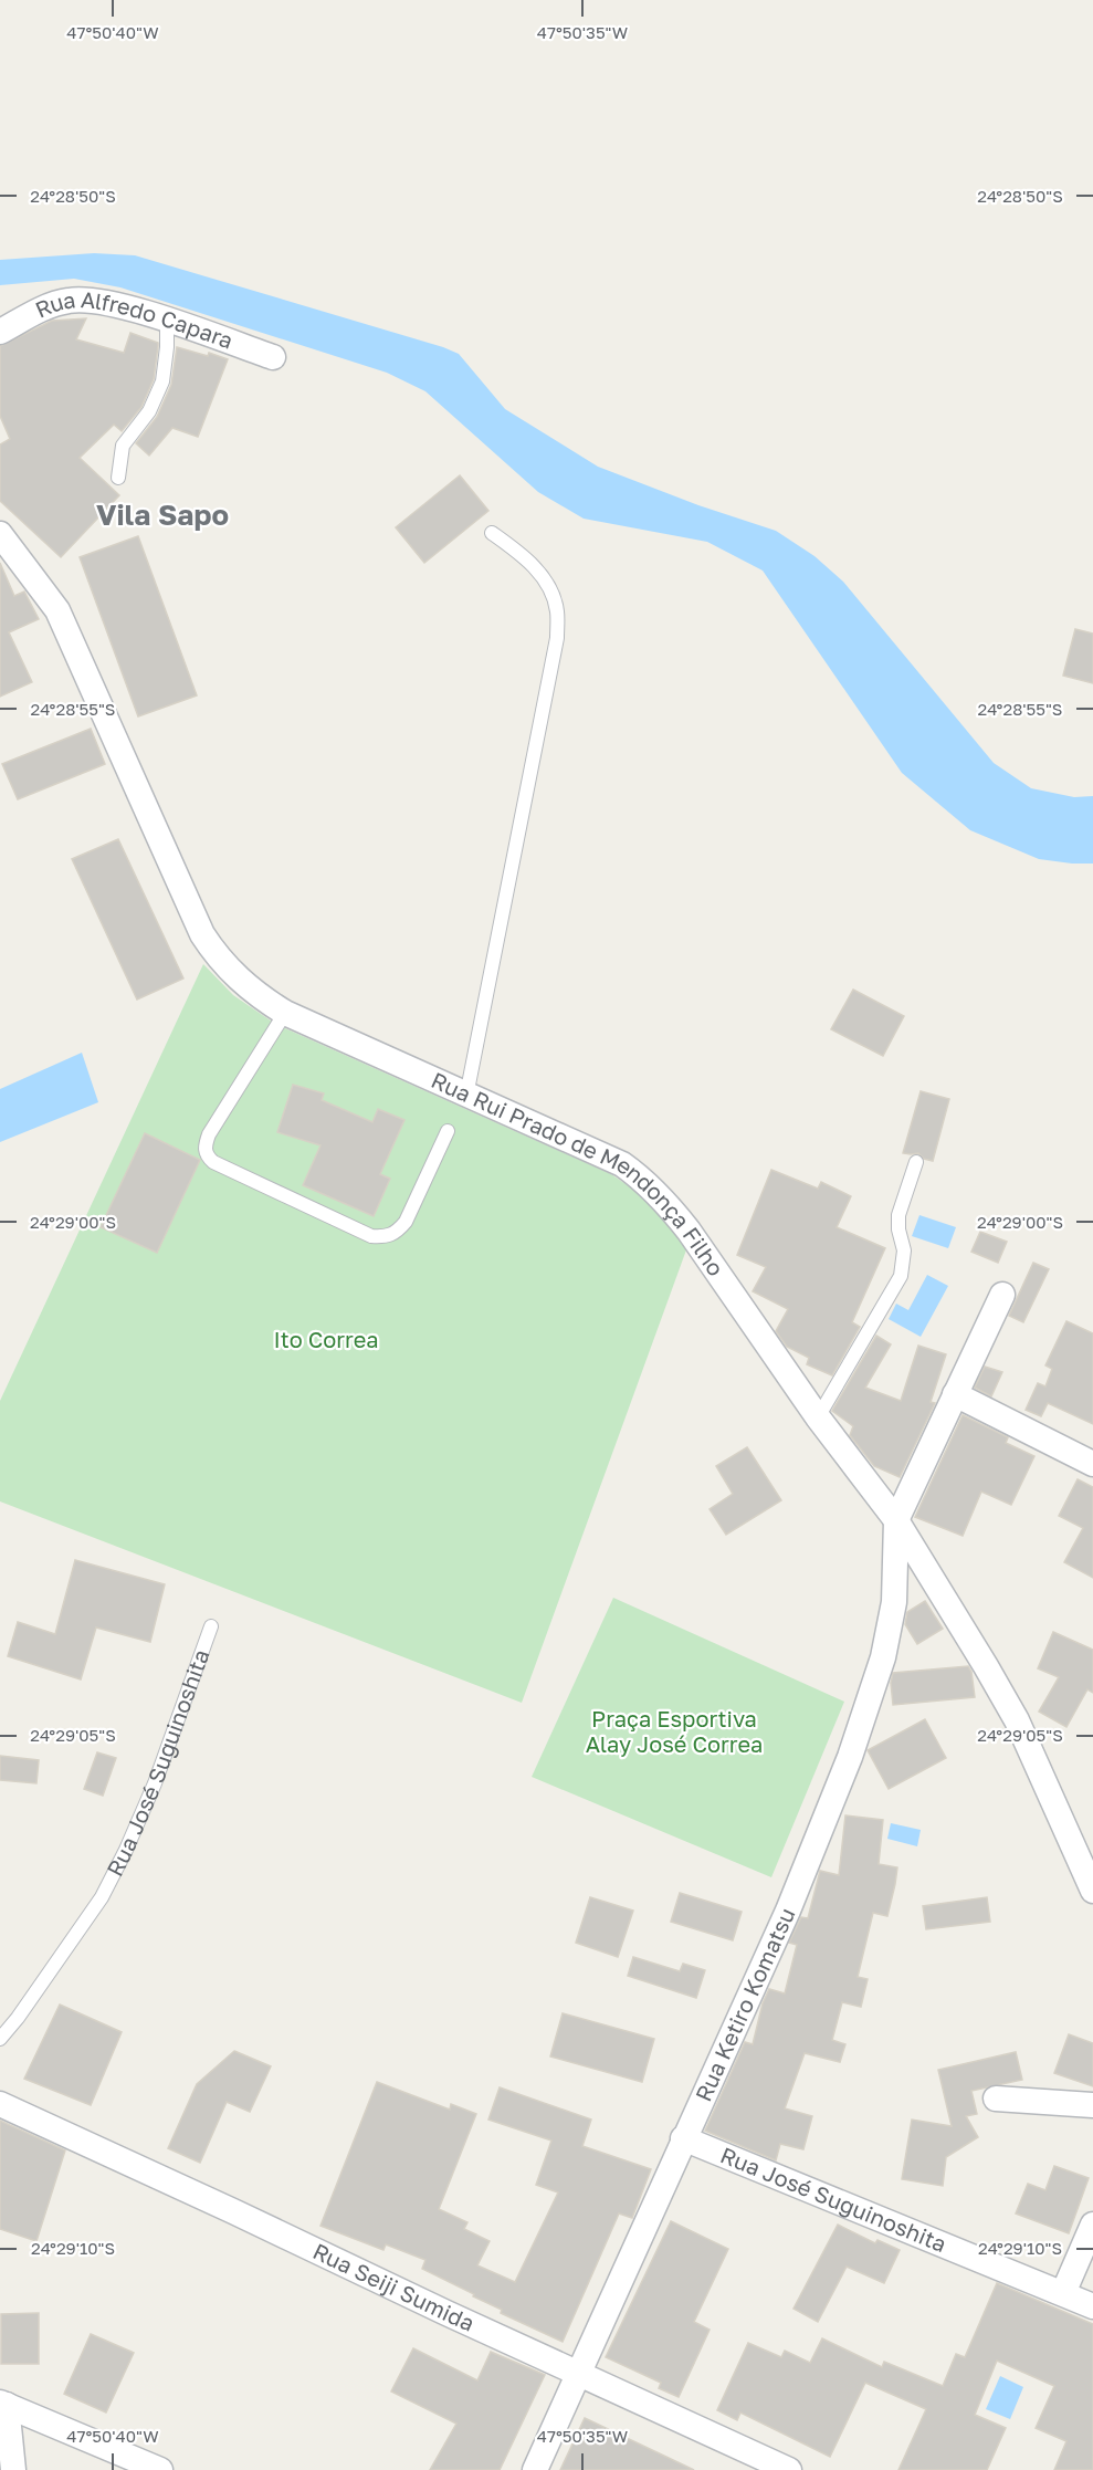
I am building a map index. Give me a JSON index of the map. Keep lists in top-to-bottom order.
{
  "streets": {
    "street": [
      "Rua Alfredo Capara",
      "Rua Rui Prado de Mendonça Filho",
      "Rua José Suguinoshita",
      "Rua Ketiro Komatsu",
      "Rua Seiji Sumida"
    ]
  },
  "crossings": [
    ["Rua Rui Prado de Mendonça Filho", "Rua Ketiro Komatsu"],
    ["Rua José Suguinoshita", "Rua Ketiro Komatsu"],
    ["Rua Ketiro Komatsu", "Rua Seiji Sumida"]
  ],
  "districts": ["Vila Sapo"],
  "parks": ["Ito Correa", "Praça Esportiva Alay José Correa"],
  "coordinates": [
    "47°50'40\"W",
    "47°50'35\"W",
    "24°28'50\"S",
    "24°28'55\"S",
    "24°29'00\"S",
    "24°29'05\"S",
    "24°29'10\"S"
  ]
}
